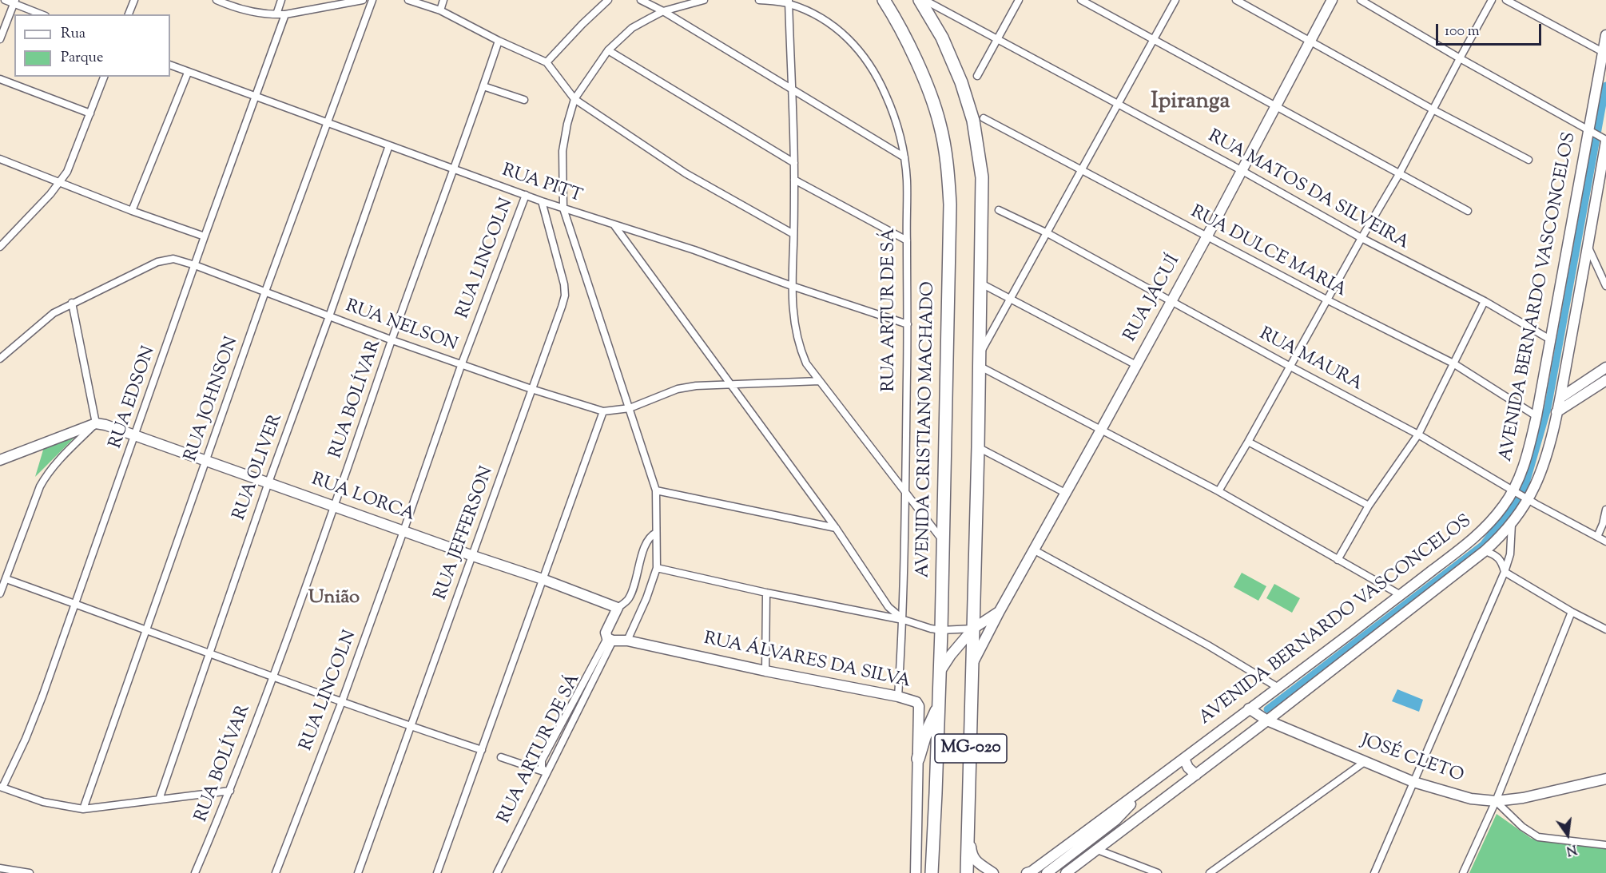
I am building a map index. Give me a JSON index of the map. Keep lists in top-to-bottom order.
{
  "streets": {
    "highway": ["AVENIDA CRISTIANO MACHADO", "MG-020"],
    "main road": [
      "AVENIDA BERNARDO VASCONCELOS",
      "RUA JACUÍ",
      "RUA ARTUR DE SÁ",
      "RUA LORCA",
      "RUA ÁLVARES DA SILVA",
      "JOSÉ CLETO"
    ],
    "street": [
      "RUA PITT",
      "RUA MATOS DA SILVEIRA",
      "RUA DULCE MARIA",
      "RUA LINCOLN",
      "RUA NELSON",
      "RUA MAURA",
      "RUA EDSON",
      "RUA JOHNSON",
      "RUA BOLÍVAR",
      "RUA OLIVER",
      "RUA JEFFERSON"
    ]
  },
  "crossings": [
    ["RUA PITT", "RUA LINCOLN"],
    ["RUA PITT", "RUA ARTUR DE SÁ"],
    ["RUA PITT", "RUA EDSON"],
    ["RUA PITT", "RUA JOHNSON"],
    ["RUA PITT", "RUA BOLÍVAR"],
    ["RUA PITT", "RUA OLIVER"],
    ["RUA PITT", "RUA JEFFERSON"],
    ["RUA MATOS DA SILVEIRA", "AVENIDA BERNARDO VASCONCELOS"],
    ["RUA MATOS DA SILVEIRA", "RUA JACUÍ"],
    ["RUA DULCE MARIA", "AVENIDA BERNARDO VASCONCELOS"],
    ["RUA DULCE MARIA", "RUA JACUÍ"],
    ["RUA LINCOLN", "RUA NELSON"],
    ["RUA LINCOLN", "RUA LORCA"],
    ["AVENIDA BERNARDO VASCONCELOS", "RUA MAURA"],
    ["AVENIDA BERNARDO VASCONCELOS", "JOSÉ CLETO"],
    ["RUA JACUÍ", "RUA MAURA"],
    ["RUA JACUÍ", "AVENIDA CRISTIANO MACHADO"],
    ["RUA JACUÍ", "MG-020"],
    ["RUA ARTUR DE SÁ", "RUA LORCA"],
    ["RUA ARTUR DE SÁ", "RUA ÁLVARES DA SILVA"],
    ["RUA NELSON", "RUA EDSON"],
    ["RUA NELSON", "RUA JOHNSON"],
    ["RUA NELSON", "RUA BOLÍVAR"],
    ["RUA NELSON", "RUA OLIVER"],
    ["RUA NELSON", "RUA JEFFERSON"],
    ["RUA EDSON", "RUA LORCA"],
    ["RUA JOHNSON", "RUA LORCA"],
    ["RUA BOLÍVAR", "RUA LORCA"],
    ["RUA OLIVER", "RUA LORCA"],
    ["RUA LORCA", "RUA JEFFERSON"]
  ],
  "districts": ["Ipiranga", "União"],
  "legend": ["Rua", "Parque"],
  "scale_bar": "100 m",
  "north": "bottom"
}
